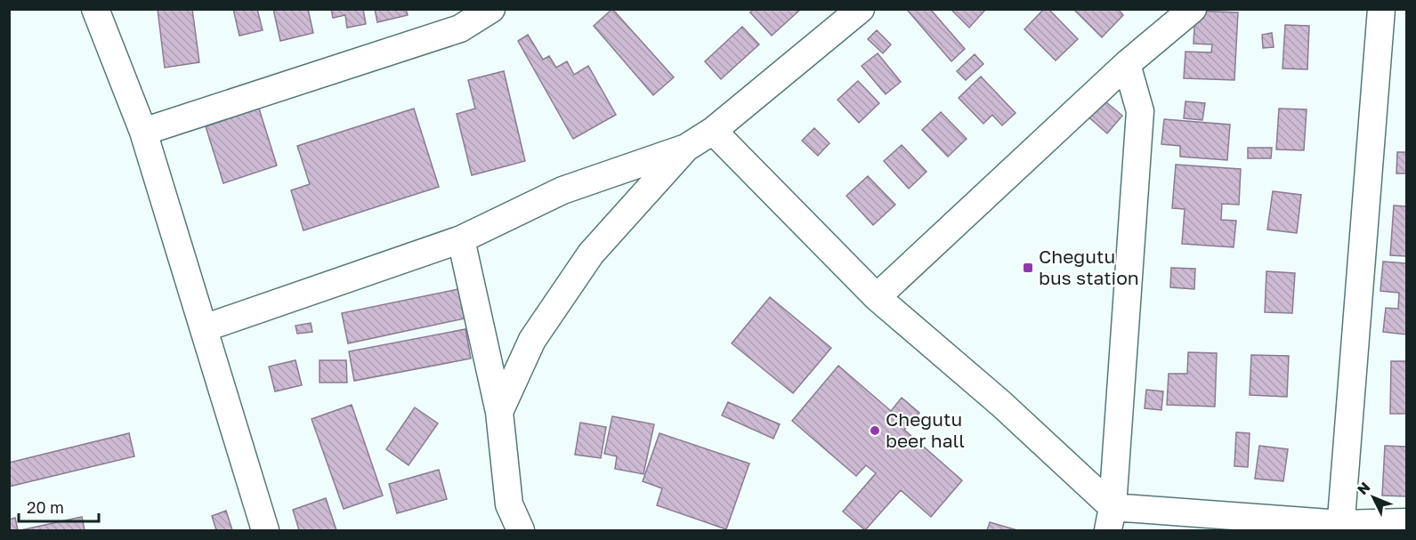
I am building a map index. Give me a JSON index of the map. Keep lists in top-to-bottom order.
{
  "places": {
    "transit": ["Chegutu bus station"],
    "other": ["Chegutu beer hall"]
  },
  "scale_bar": "20 m",
  "north": "top left"
}
